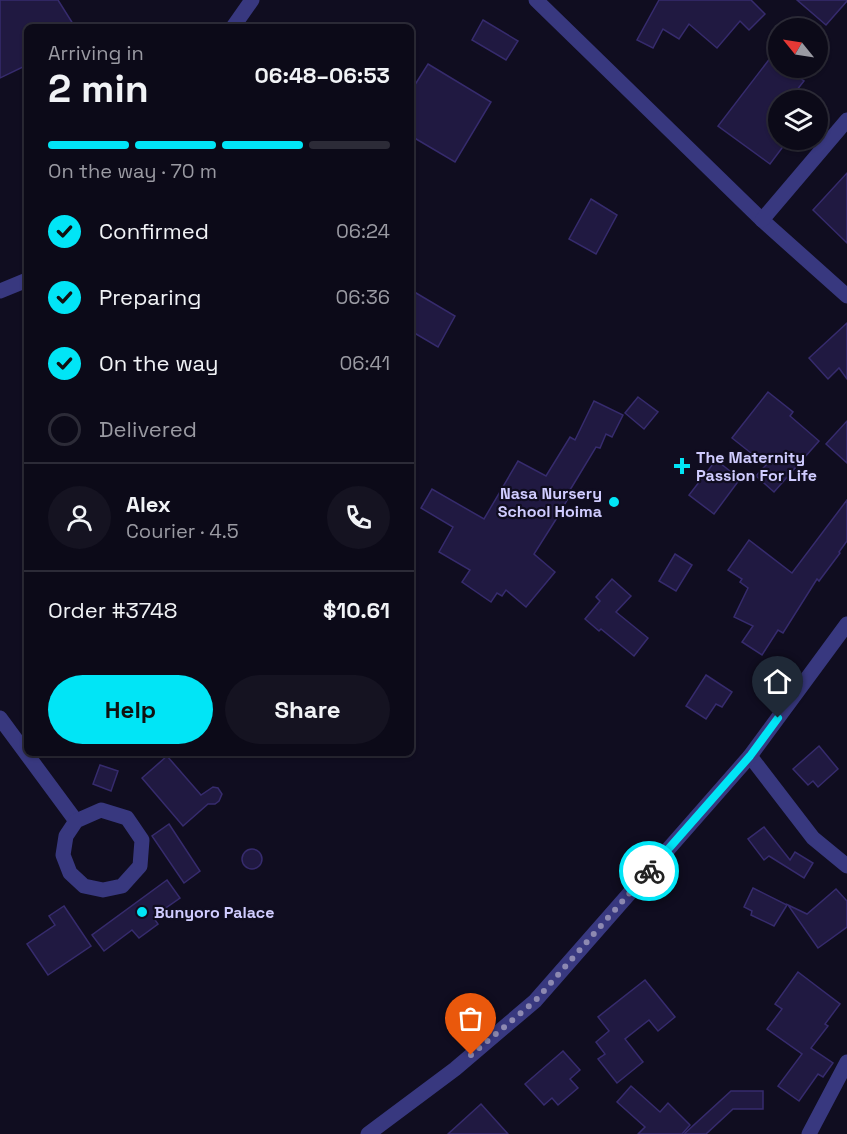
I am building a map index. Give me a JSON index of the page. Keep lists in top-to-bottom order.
{
  "places": {
    "health": ["The Maternity Passion For Life"],
    "other": ["Nasa Nursery School Hoima", "Bunyoro Palace"]
  },
  "north": "top left",
  "page": {
    "heading": ["2 min", "Arriving in", "06:48–06:53"],
    "panel": [
      "Alex",
      "Courier · 4.5",
      "Order #3748",
      "$10.61"
    ],
    "bar": "On the way · 70 m",
    "list": [
      ["Confirmed", "06:24"],
      ["Preparing", "06:36"],
      ["On the way", "06:41"],
      "Delivered"
    ],
    "buttons": ["Help", "Share"]
  }
}
